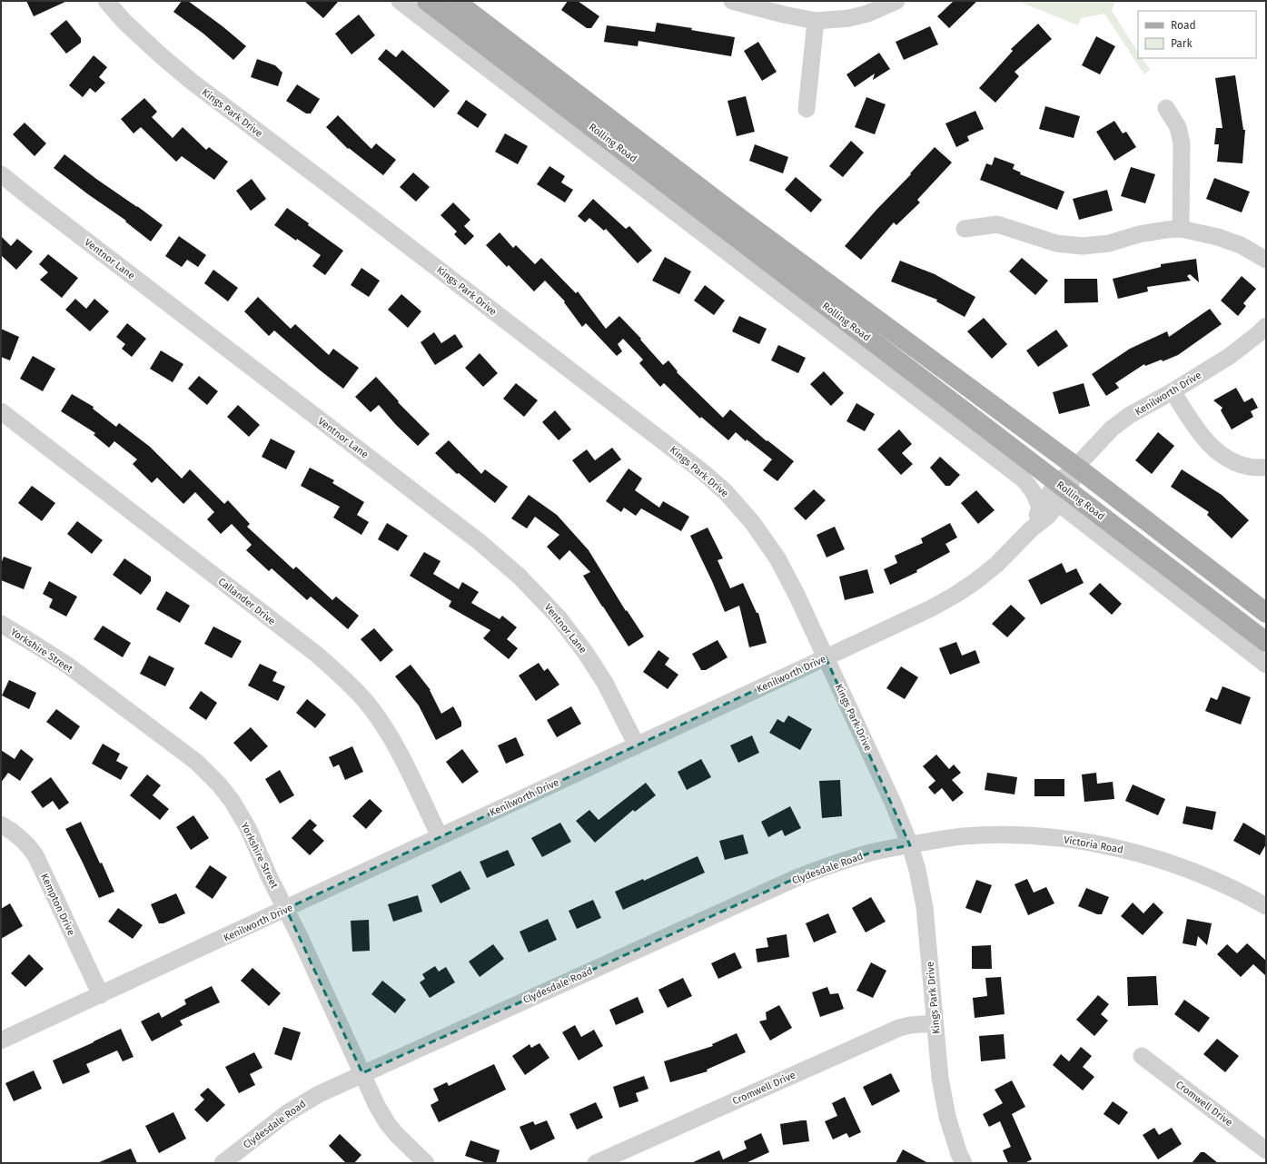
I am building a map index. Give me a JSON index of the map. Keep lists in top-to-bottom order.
{
  "streets": {
    "main road": ["Rolling Road"],
    "street": [
      "Kings Park Drive",
      "Ventnor Lane",
      "Kenilworth Drive",
      "Callander Drive",
      "Yorkshire Street",
      "Victoria Road",
      "Clydesdale Road",
      "Kempton Drive",
      "Cromwell Drive"
    ]
  },
  "crossings": [
    ["Kings Park Drive", "Kenilworth Drive"],
    ["Kings Park Drive", "Victoria Road"],
    ["Kings Park Drive", "Clydesdale Road"],
    ["Kings Park Drive", "Cromwell Drive"],
    ["Rolling Road", "Kenilworth Drive"],
    ["Ventnor Lane", "Kenilworth Drive"],
    ["Kenilworth Drive", "Callander Drive"],
    ["Kenilworth Drive", "Yorkshire Street"],
    ["Kenilworth Drive", "Kempton Drive"],
    ["Yorkshire Street", "Clydesdale Road"],
    ["Victoria Road", "Clydesdale Road"]
  ],
  "legend": ["Road", "Park"]
}
